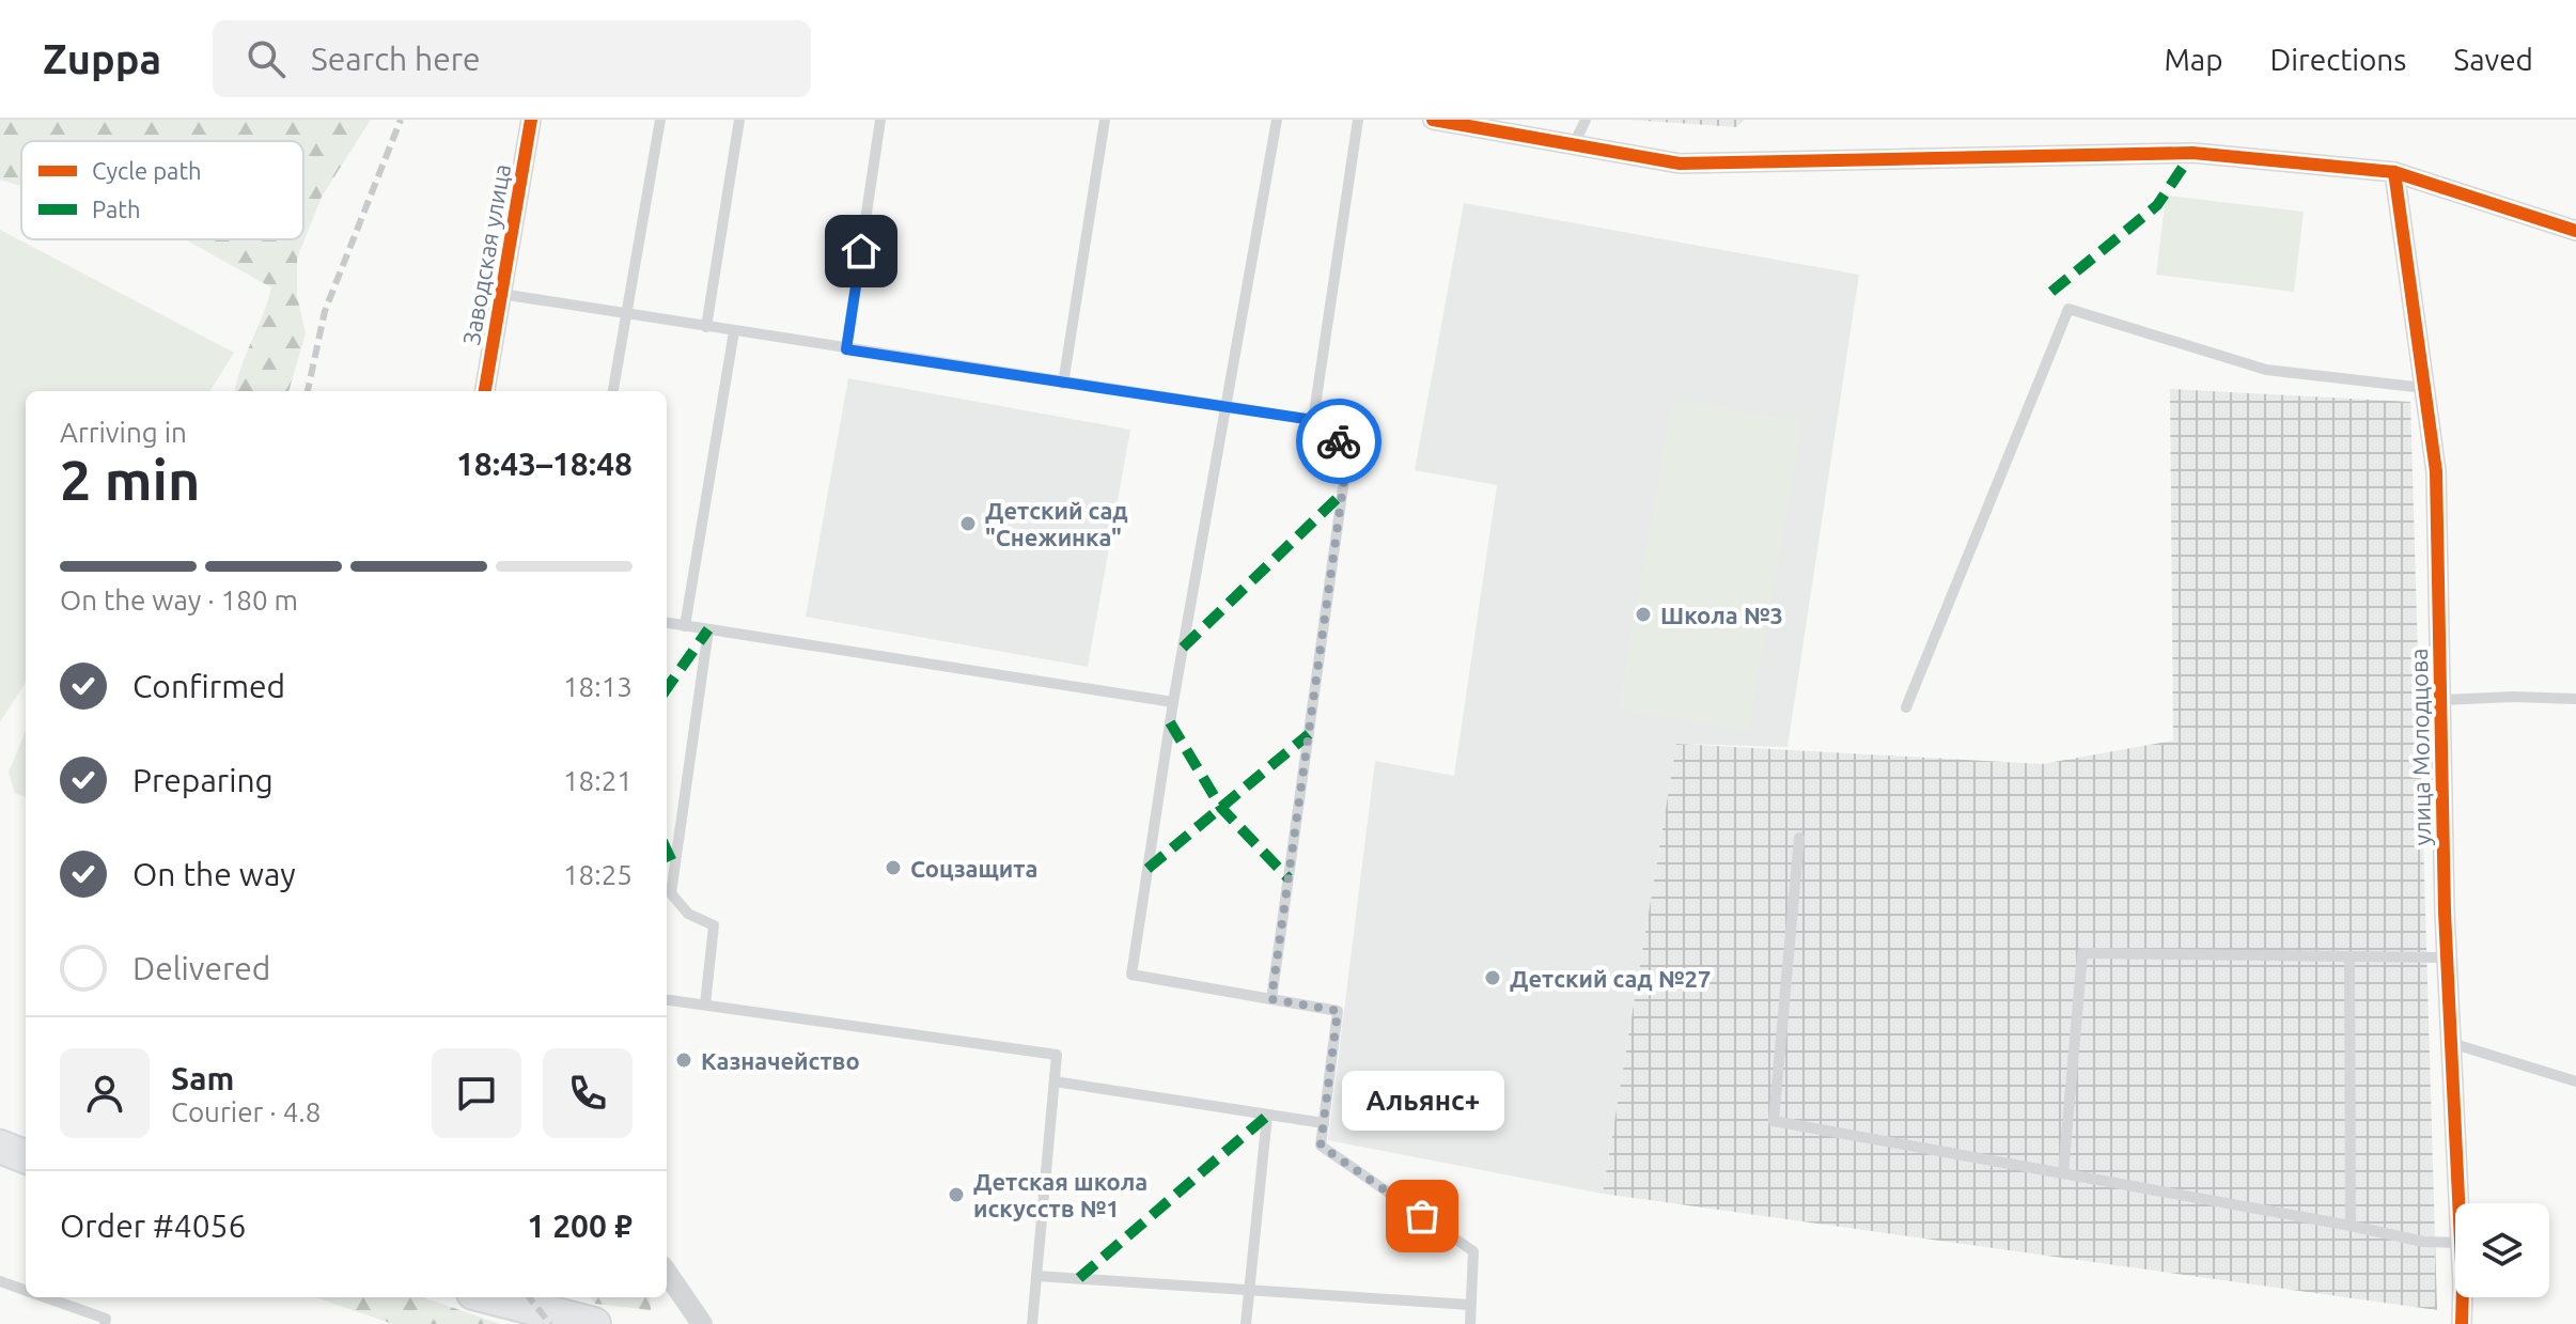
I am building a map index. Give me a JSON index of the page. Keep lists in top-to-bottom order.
{
  "streets": {
    "street": ["Заводская улица", "улица Молодцова"]
  },
  "places": [
    "Детский сад \"Снежинка\"",
    "Школа №3",
    "Соцзащита",
    "Детский сад №27",
    "Казначейство",
    "Детская школа искусств №1",
    "Альянс+"
  ],
  "legend": ["Cycle path", "Path"],
  "page": {
    "header": "Zuppa",
    "search": "Search here",
    "nav": ["Map", "Directions", "Saved"],
    "heading": ["2 min", "Arriving in", "18:43–18:48"],
    "panel": [
      "Sam",
      "Courier · 4.8",
      "Order #4056",
      "1 200 ₽"
    ],
    "bar": "On the way · 180 m",
    "list": [
      ["Confirmed", "18:13"],
      ["Preparing", "18:21"],
      ["On the way", "18:25"],
      "Delivered"
    ],
    "bubble": "Альянс+"
  }
}
